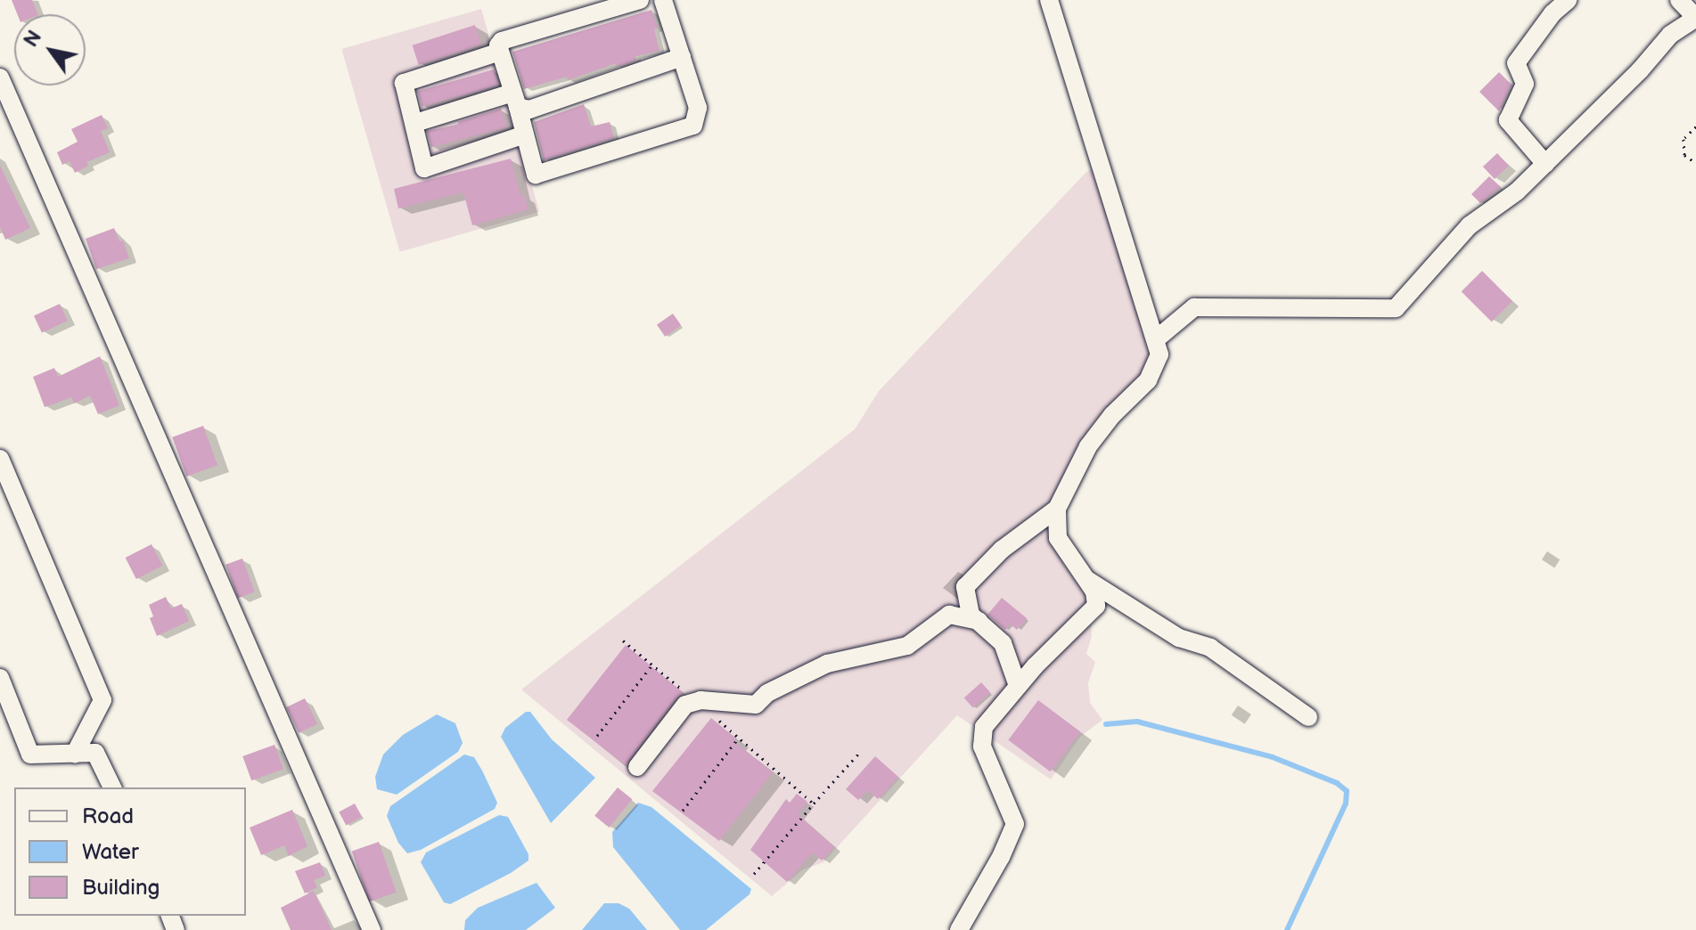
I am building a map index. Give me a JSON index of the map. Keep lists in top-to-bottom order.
{
  "legend": ["Road", "Water", "Building"],
  "north": "top left"
}
